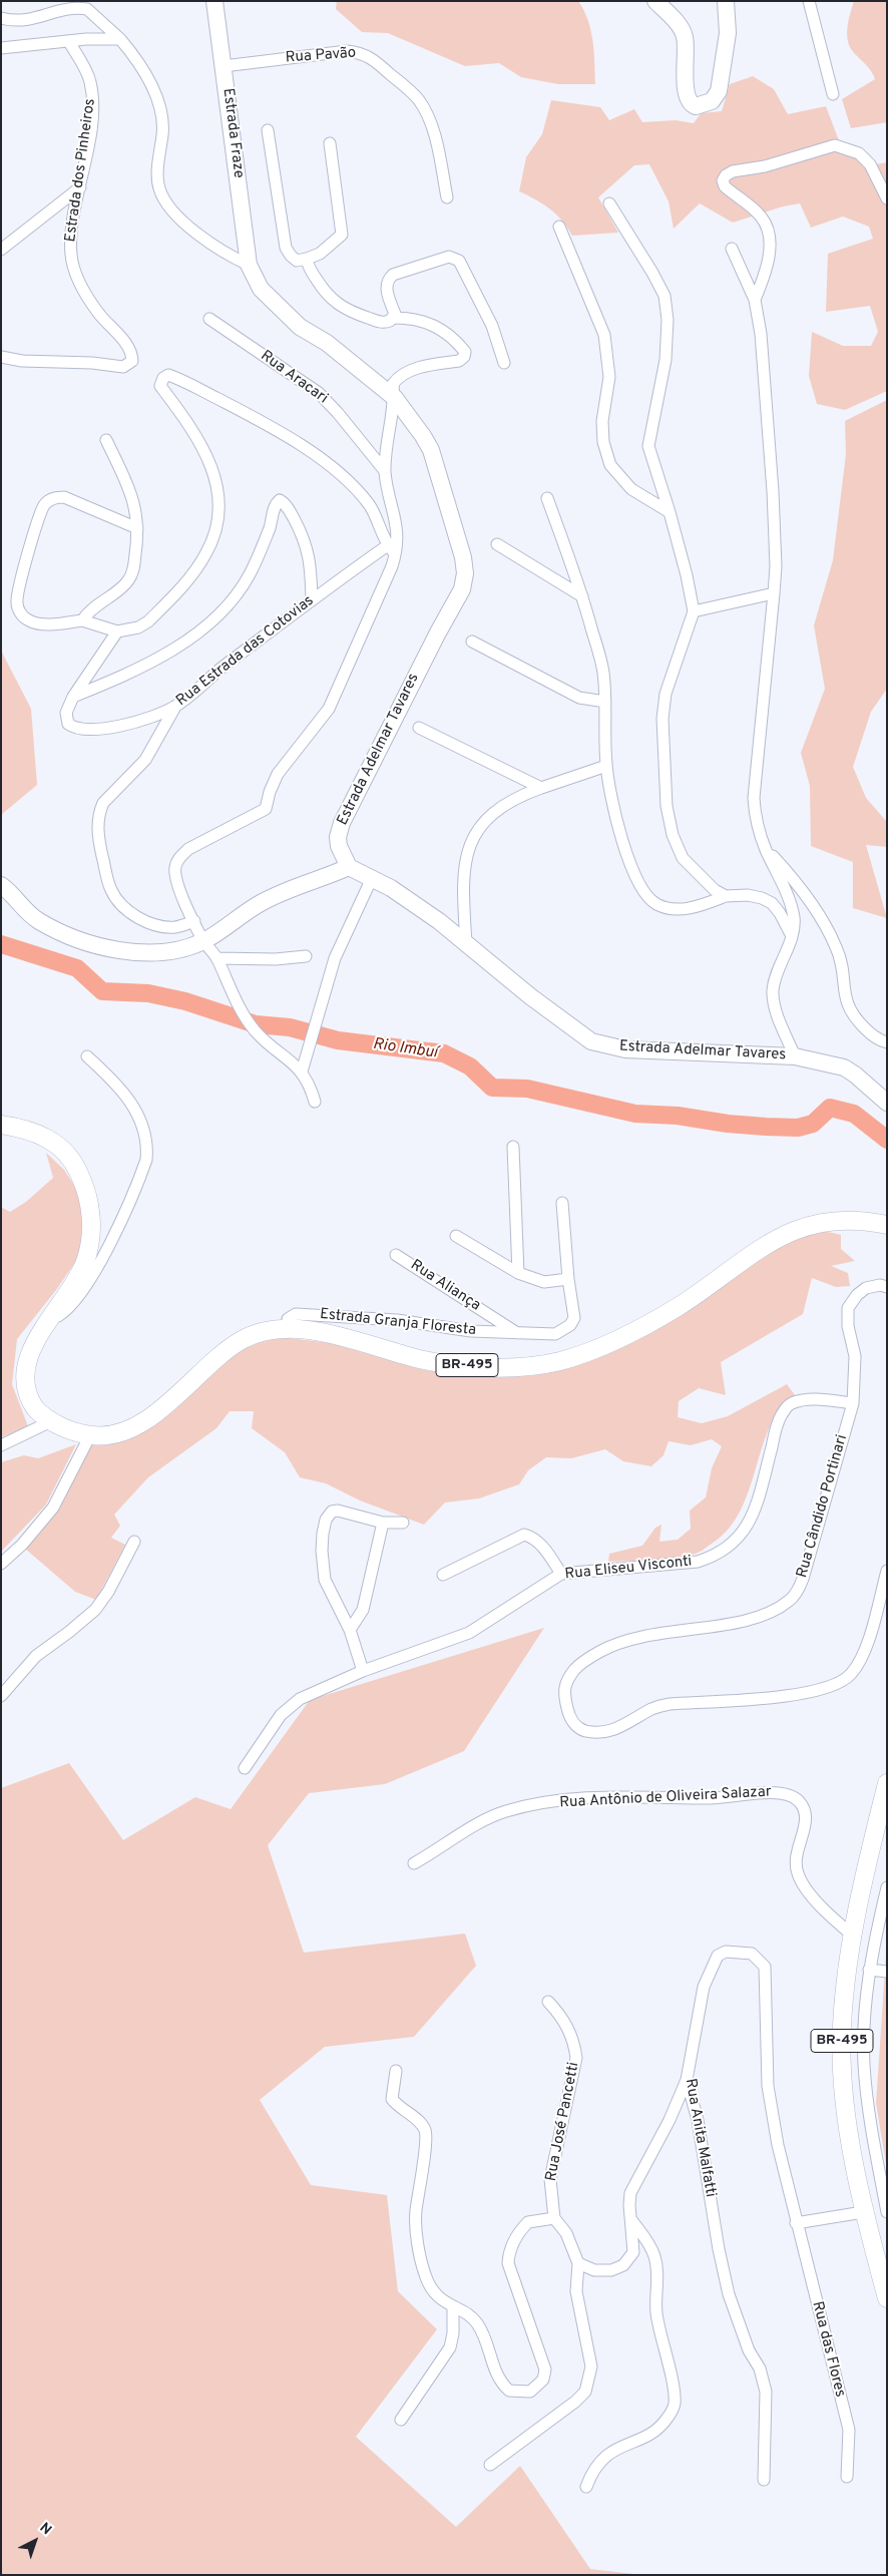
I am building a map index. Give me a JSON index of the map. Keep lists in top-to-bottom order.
{
  "streets": {
    "main road": ["BR-495"],
    "street": [
      "Rua Pavão",
      "Estrada Fraze",
      "Estrada dos Pinheiros",
      "Rua Aracari",
      "Rua Estrada das Cotovias",
      "Estrada Adelmar Tavares",
      "Rua Aliança",
      "Estrada Granja Floresta",
      "Rua Cândido Portinari",
      "Rua Eliseu Visconti",
      "Rua Antônio de Oliveira Salazar",
      "Rua José Pancetti",
      "Rua Anita Malfatti",
      "Rua das Flores"
    ]
  },
  "crossings": [
    ["Rua Pavão", "Estrada Fraze"],
    ["Estrada Fraze", "Estrada Adelmar Tavares"],
    ["Rua Aliança", "Estrada Granja Floresta"],
    ["Estrada Granja Floresta", "BR-495"],
    ["BR-495", "Rua Antônio de Oliveira Salazar"],
    ["Rua Cândido Portinari", "Rua Eliseu Visconti"],
    ["Rua Anita Malfatti", "Rua das Flores"]
  ],
  "water": ["Rio Imbuí"],
  "north": "top right"
}
